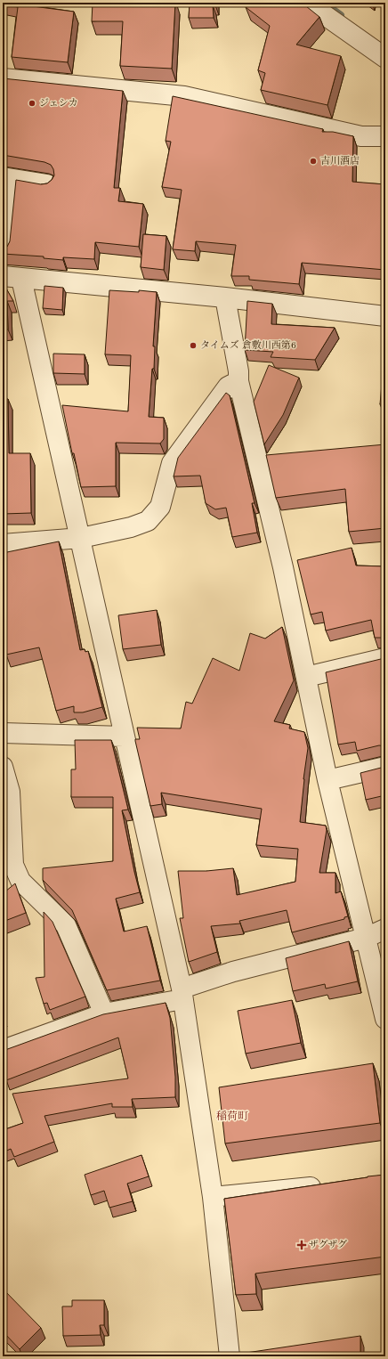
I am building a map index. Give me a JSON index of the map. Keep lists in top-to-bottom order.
{
  "districts": ["稲荷町"],
  "places": {
    "other": ["ジェシカ", "吉川酒店", "タイムズ 倉敷川西第6"],
    "health": ["ザグザグ"]
  }
}
